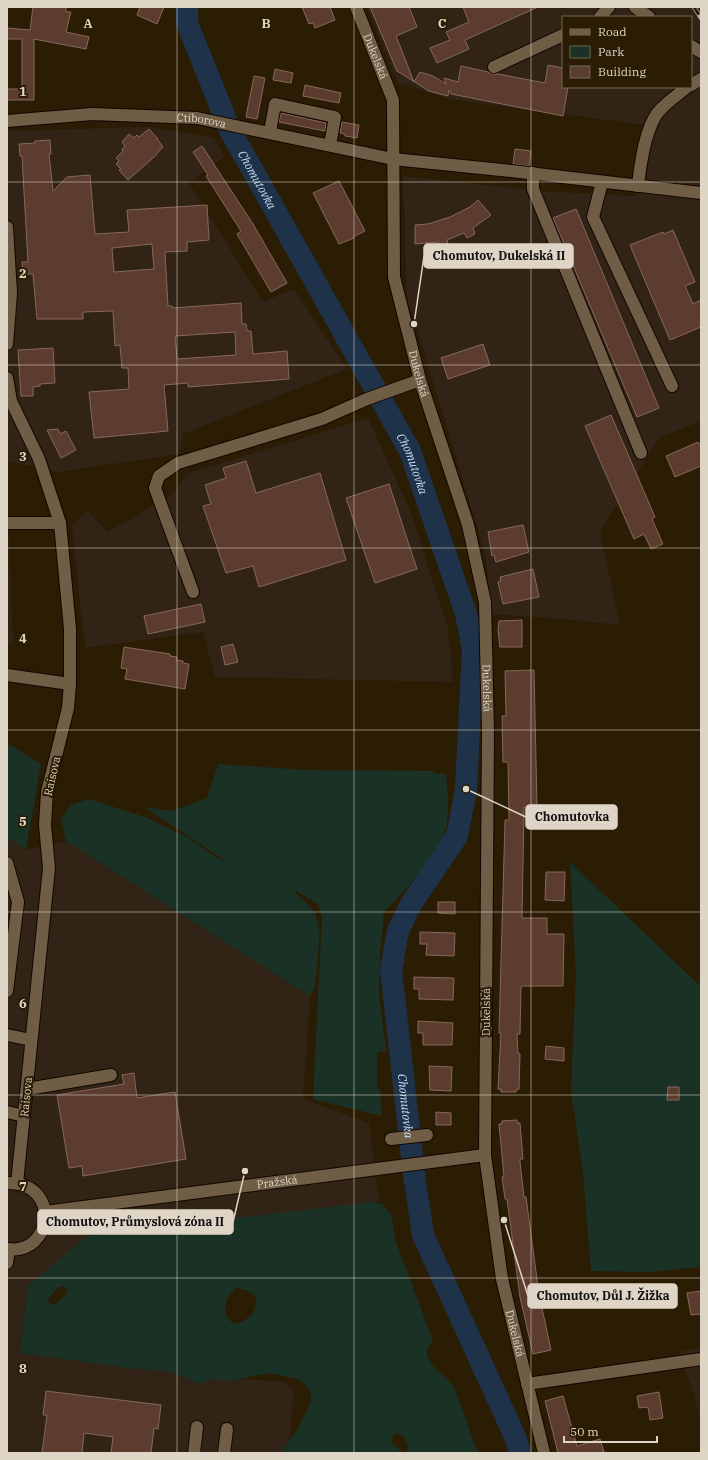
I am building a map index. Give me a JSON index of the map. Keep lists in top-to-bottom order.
{
  "streets": {
    "street": [
      "Dukelská",
      "Ctiborova",
      "Raisova",
      "Pražská"
    ]
  },
  "crossings": [
    ["Dukelská", "Ctiborova"],
    ["Dukelská", "Pražská"]
  ],
  "water": ["Chomutovka"],
  "places": [
    "Chomutov, Dukelská II",
    "Chomutovka",
    "Chomutov, Průmyslová zóna II",
    "Chomutov, Důl J. Žižka"
  ],
  "legend": ["Road", "Park", "Building"],
  "scale_bar": "50 m",
  "grid": {
    "columns": ["A", "B", "C"],
    "rows": [
      "1",
      "2",
      "3",
      "4",
      "5",
      "6",
      "7",
      "8"
    ]
  }
}
